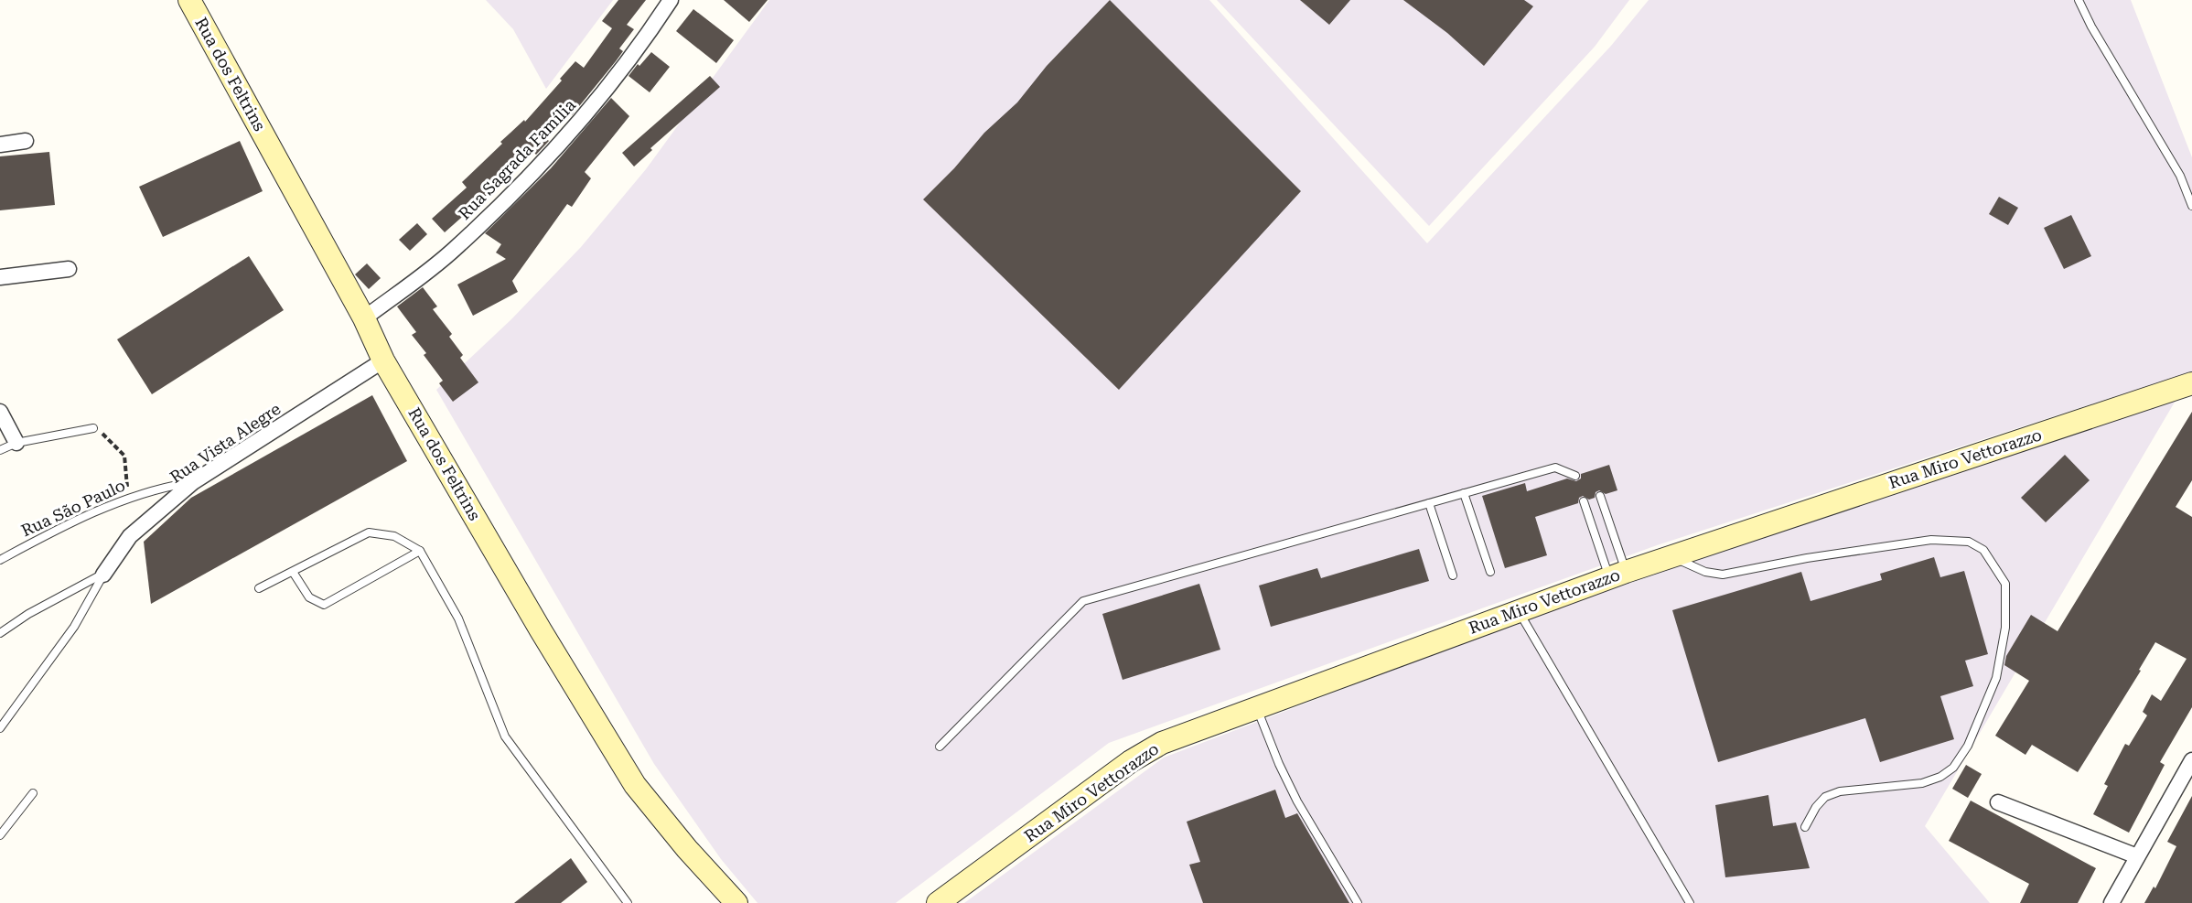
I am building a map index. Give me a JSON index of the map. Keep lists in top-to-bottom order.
{
  "streets": {
    "street": [
      "Rua dos Feltrins",
      "Rua Sagrada Família",
      "Rua Vista Alegre",
      "Rua Miro Vettorazzo"
    ],
    "lane": ["Rua São Paulo"]
  },
  "crossings": [
    ["Rua dos Feltrins", "Rua Sagrada Família"],
    ["Rua dos Feltrins", "Rua Vista Alegre"],
    ["Rua Vista Alegre", "Rua São Paulo"]
  ]
}
